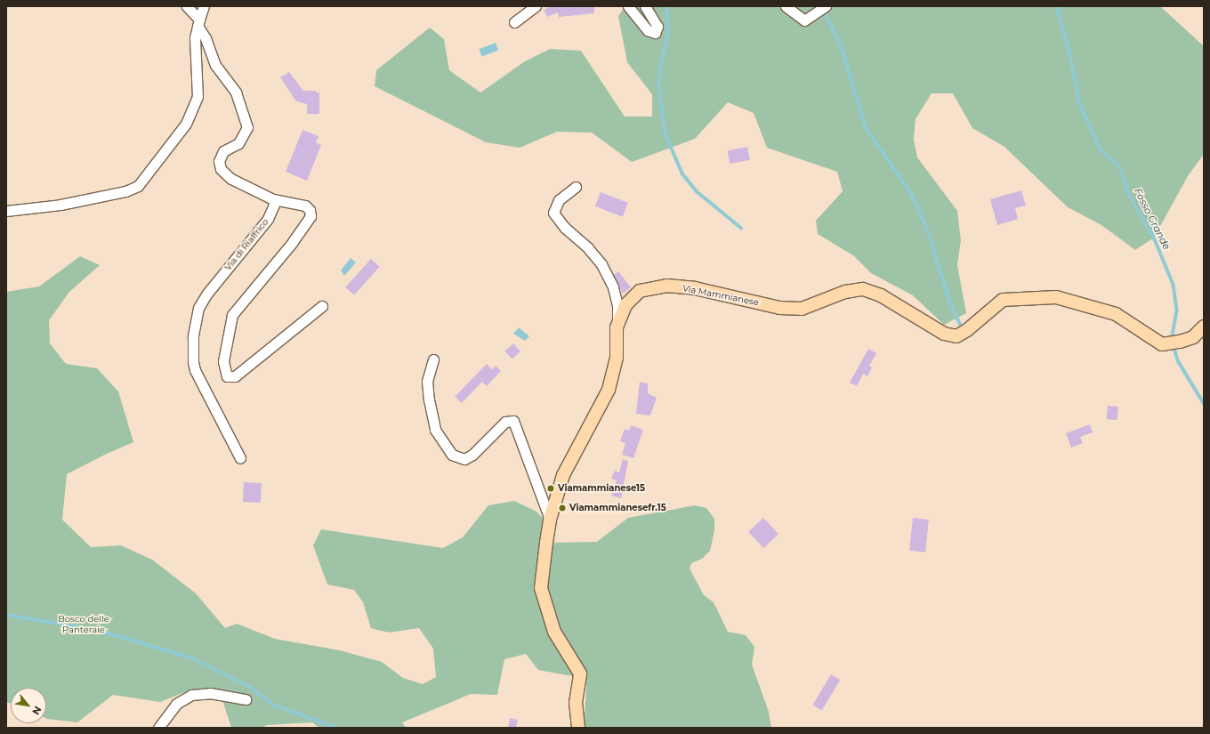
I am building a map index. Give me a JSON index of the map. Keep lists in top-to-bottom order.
{
  "streets": {
    "main road": ["Via Mammianese"],
    "street": ["Via di Riaffrico"]
  },
  "water": ["Fosso Grande"],
  "parks": ["Bosco delle Panteraie"],
  "places": ["Viamammianese15", "Viamammianesefr.15"],
  "north": "bottom right"
}
